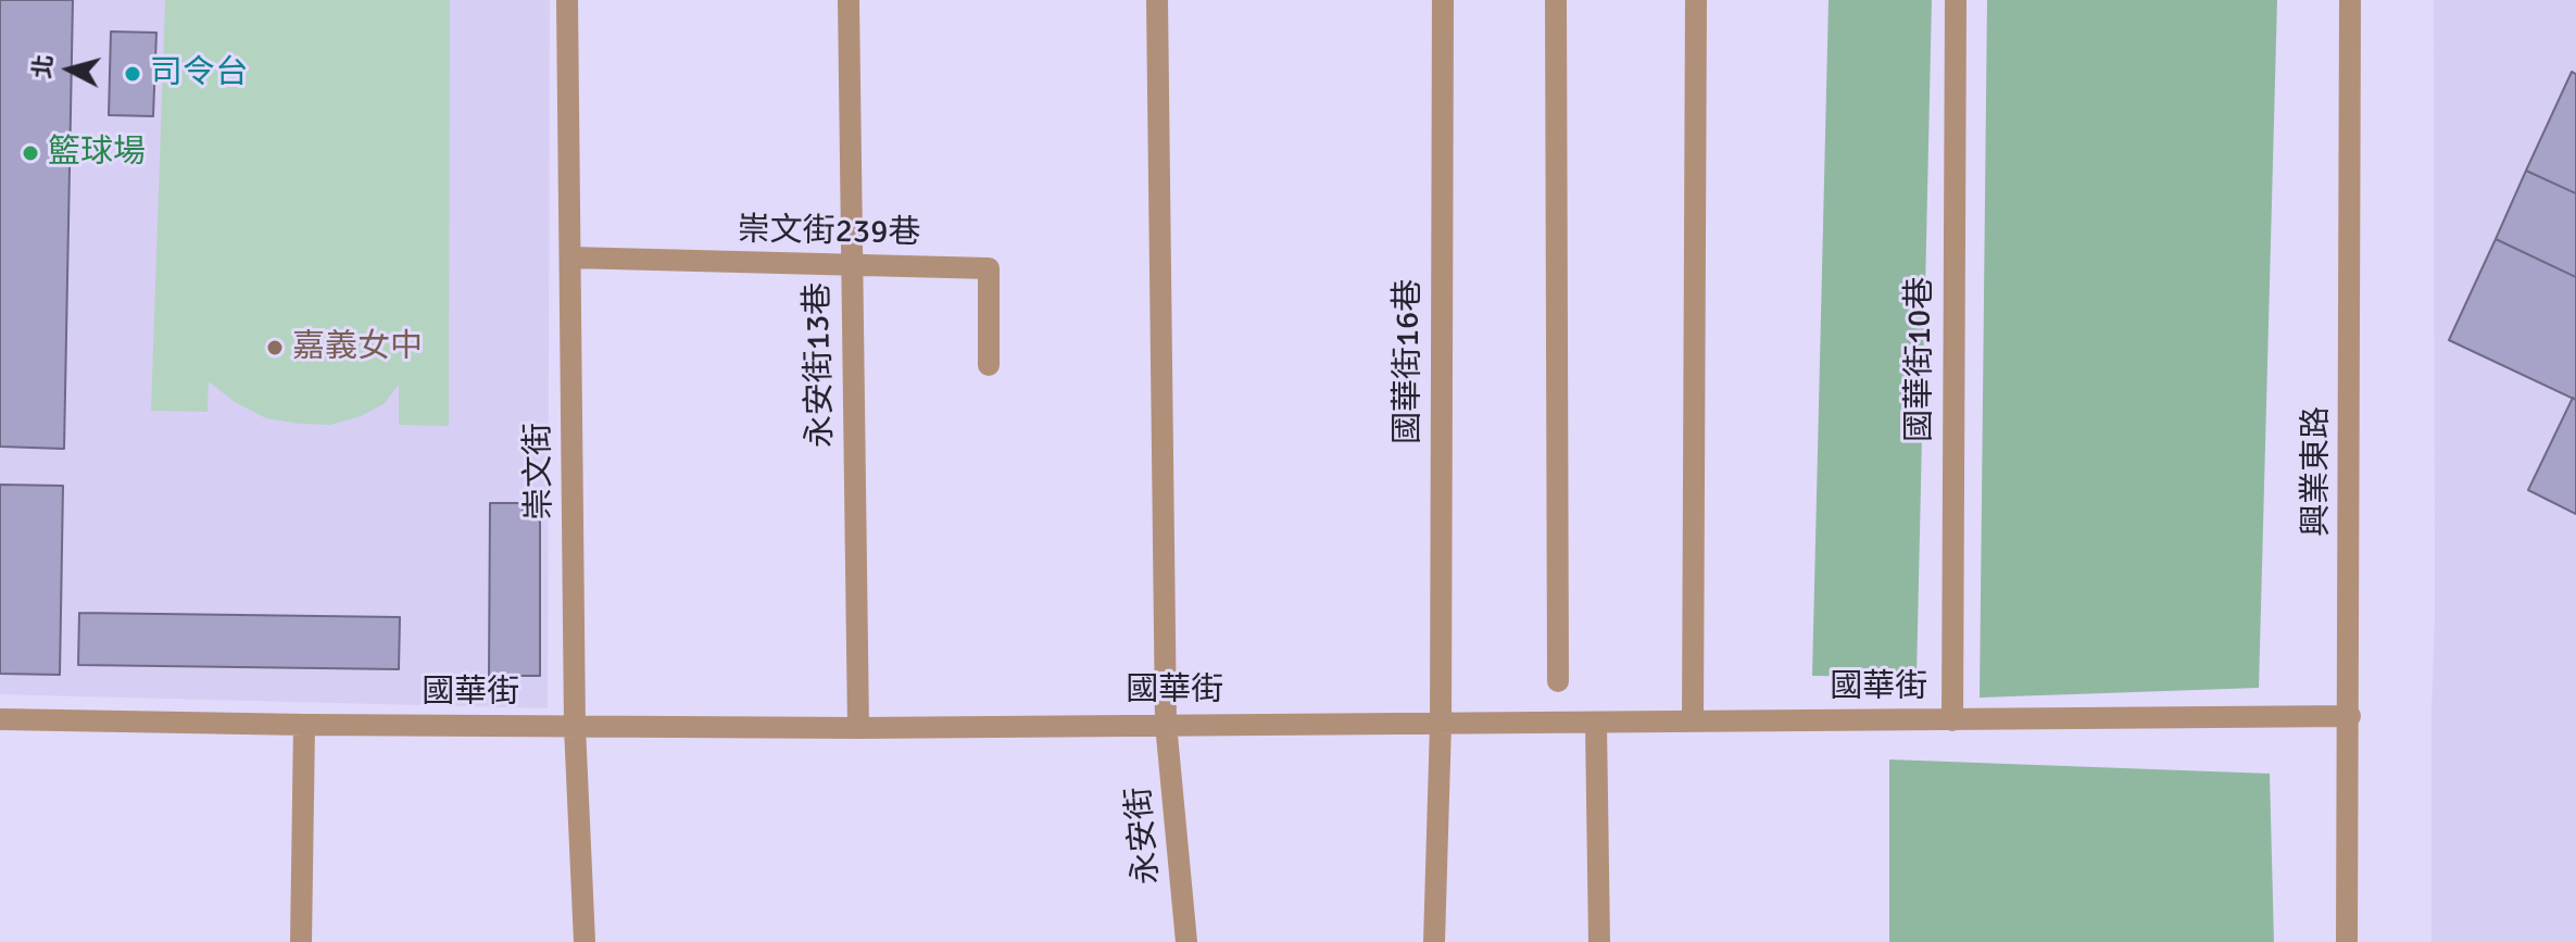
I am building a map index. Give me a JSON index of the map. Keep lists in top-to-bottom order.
{
  "streets": {
    "street": [
      "崇文街239巷",
      "國華街10巷",
      "國華街16巷",
      "永安街13巷",
      "崇文街",
      "興業東路",
      "國華街",
      "永安街"
    ]
  },
  "crossings": [
    ["崇文街239巷", "永安街13巷"],
    ["崇文街239巷", "崇文街"],
    ["國華街10巷", "國華街"],
    ["國華街16巷", "國華街"],
    ["永安街13巷", "國華街"],
    ["崇文街", "國華街"],
    ["興業東路", "國華街"],
    ["國華街", "永安街"]
  ],
  "places": ["司令台", "籃球場", "嘉義女中"],
  "north": "left"
}
